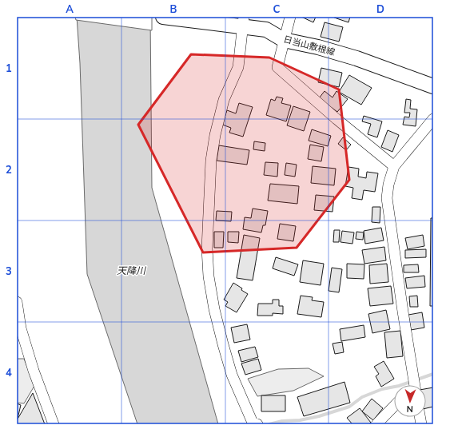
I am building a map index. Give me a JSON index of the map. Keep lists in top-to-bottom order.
{
  "streets": {
    "main road": ["日当山敷根線"]
  },
  "water": ["天降川"],
  "north": "bottom",
  "grid": {
    "columns": [
      "A",
      "B",
      "C",
      "D"
    ],
    "rows": [
      "1",
      "2",
      "3",
      "4"
    ]
  }
}
